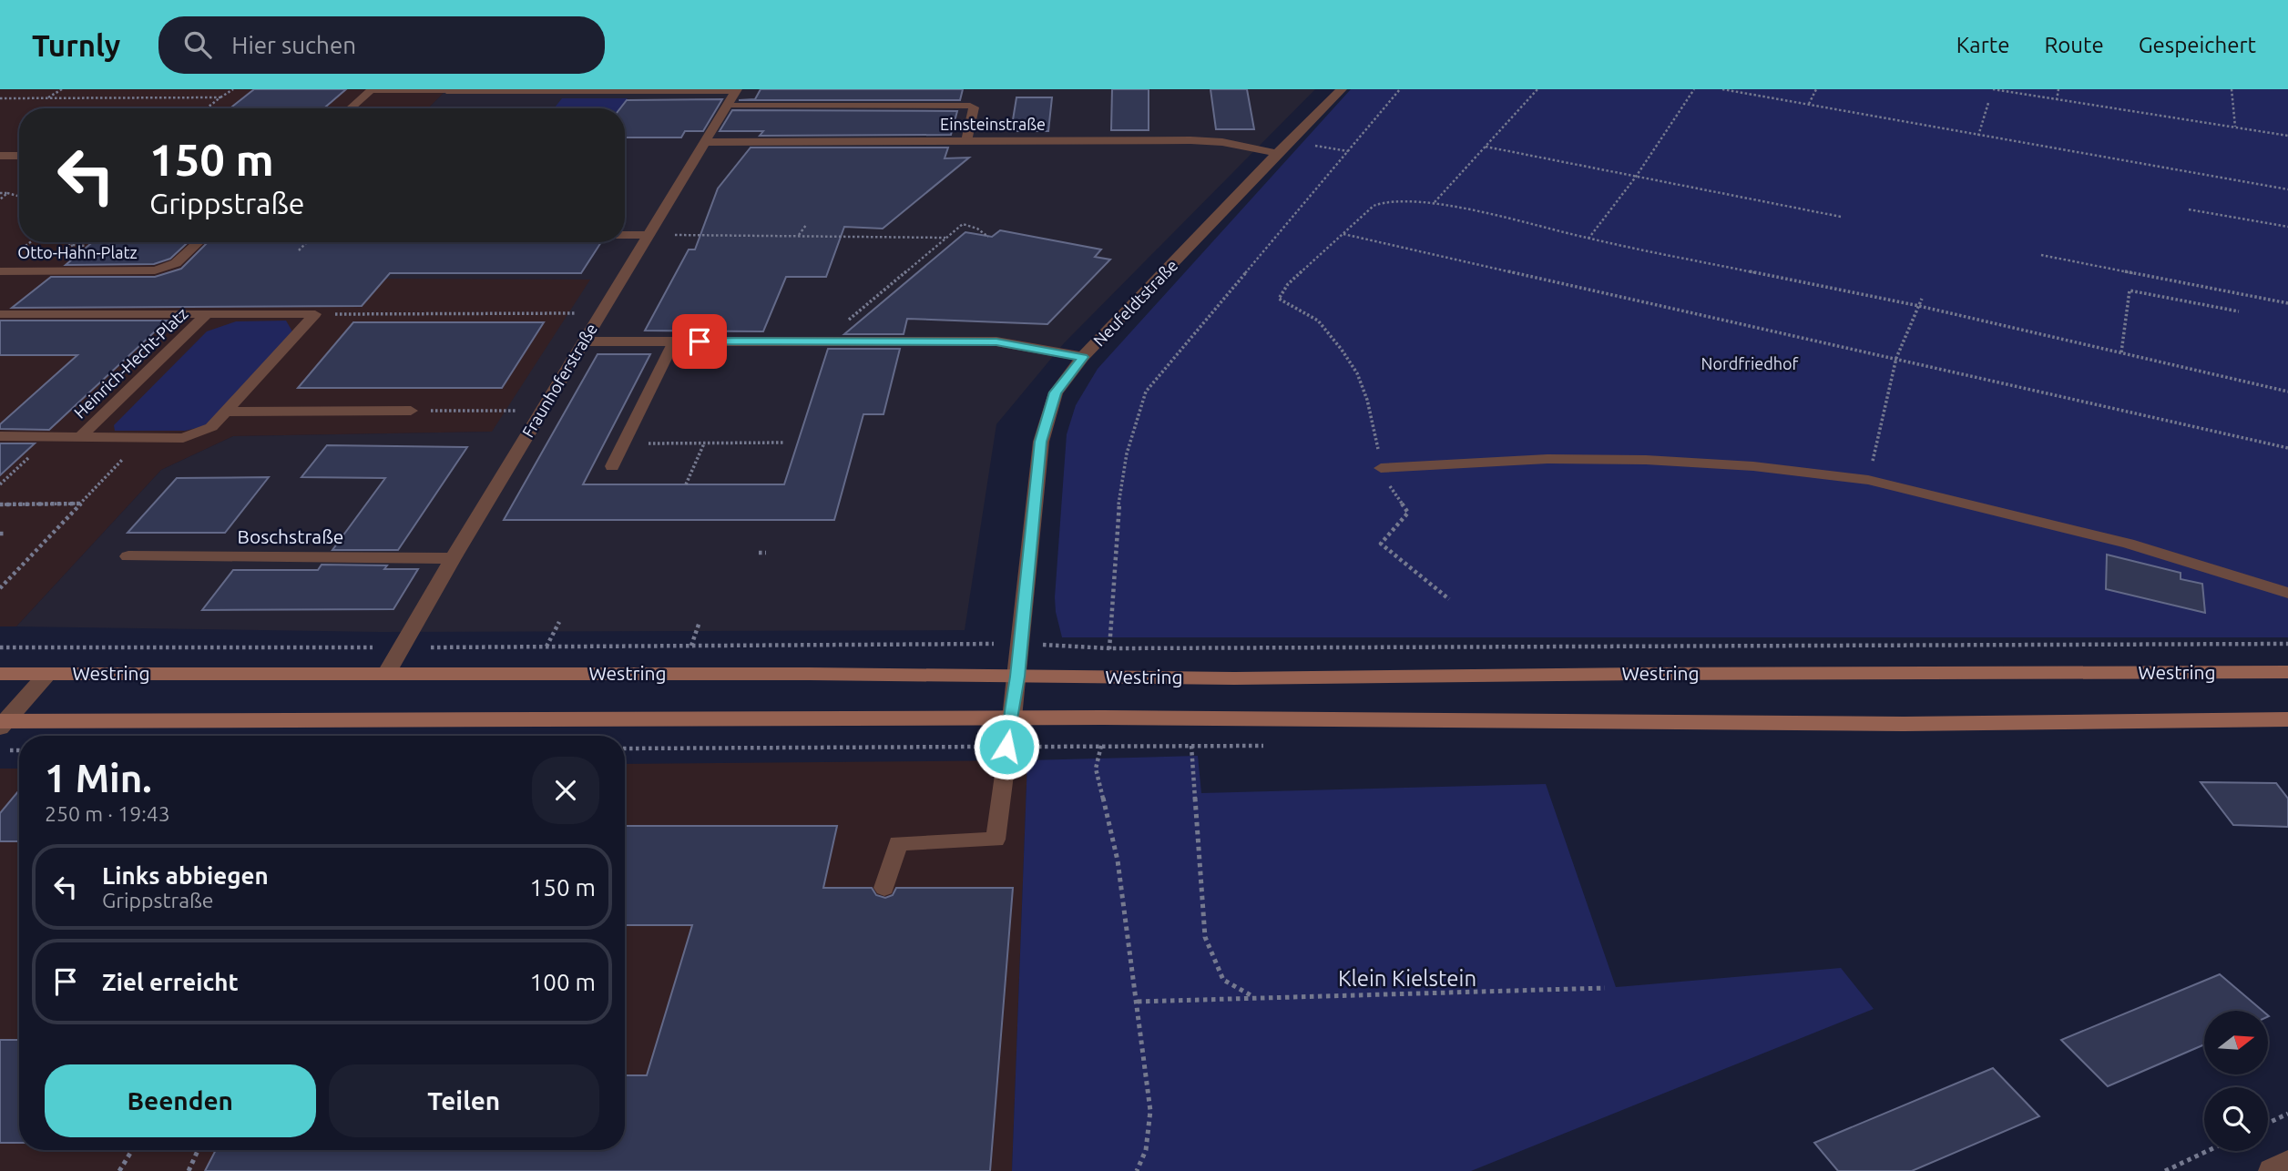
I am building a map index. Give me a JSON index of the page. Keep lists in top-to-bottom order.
{
  "streets": {
    "main road": ["Westring"],
    "street": [
      "Einsteinstraße",
      "Neufeldtstraße",
      "Fraunhoferstraße",
      "Boschstraße"
    ],
    "lane": ["Otto-Hahn-Platz", "Heinrich-Hecht-Platz"]
  },
  "crossings": [
    ["Einsteinstraße", "Neufeldtstraße"],
    ["Einsteinstraße", "Fraunhoferstraße"],
    ["Neufeldtstraße", "Westring"],
    ["Fraunhoferstraße", "Boschstraße"],
    ["Fraunhoferstraße", "Westring"]
  ],
  "parks": ["Nordfriedhof", "Klein Kielstein"],
  "north": "right",
  "page": {
    "header": "Turnly",
    "search": "Hier suchen",
    "nav": ["Karte", "Route", "Gespeichert"],
    "turn": ["150 m", "Grippstraße"],
    "heading": ["1 Min.", "250 m · 19:43"],
    "list": [
      {
        "name": "Links abbiegen",
        "note": "Grippstraße",
        "value": "150 m"
      },
      {
        "name": "Ziel erreicht",
        "value": "100 m"
      }
    ],
    "buttons": ["Beenden", "Teilen"]
  }
}
